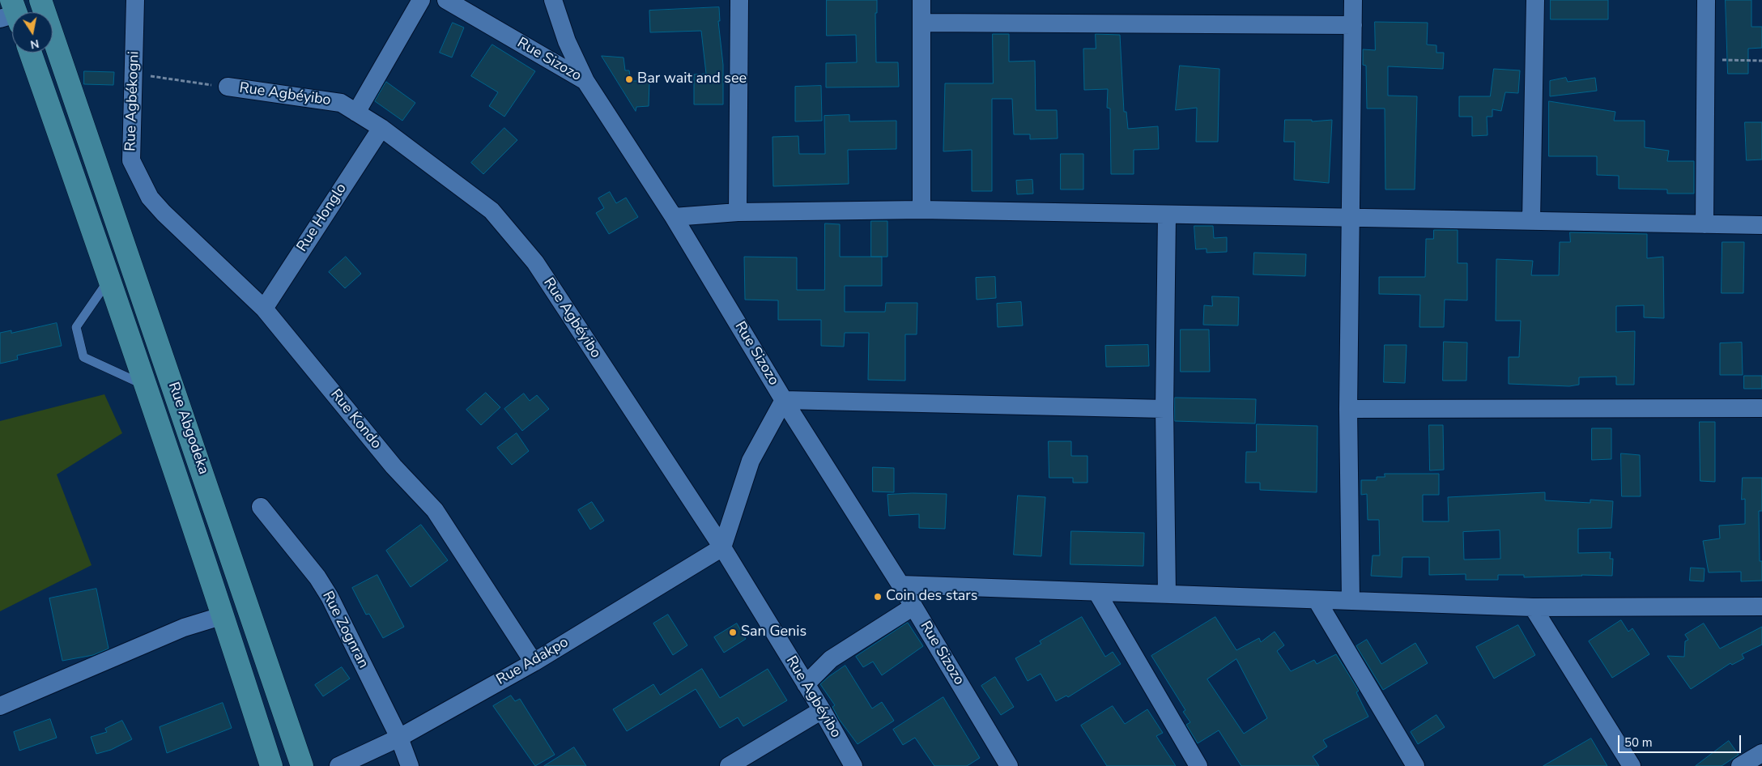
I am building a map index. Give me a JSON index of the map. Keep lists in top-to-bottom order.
{
  "streets": {
    "main road": ["Rue Abgodeka"],
    "street": [
      "Rue Sizozo",
      "Rue Agbéyibo",
      "Rue Agbékogni",
      "Rue Honglo",
      "Rue Kondo",
      "Rue Zognran",
      "Rue Adakpo"
    ]
  },
  "crossings": [
    ["Rue Agbéyibo", "Rue Agbékogni"],
    ["Rue Agbéyibo", "Rue Honglo"],
    ["Rue Agbéyibo", "Rue Adakpo"],
    ["Rue Agbékogni", "Rue Kondo"],
    ["Rue Honglo", "Rue Kondo"],
    ["Rue Kondo", "Rue Adakpo"],
    ["Rue Zognran", "Rue Adakpo"]
  ],
  "places": ["Bar wait and see", "Coin des stars", "San Genis"],
  "scale_bar": "50 m",
  "north": "bottom"
}
